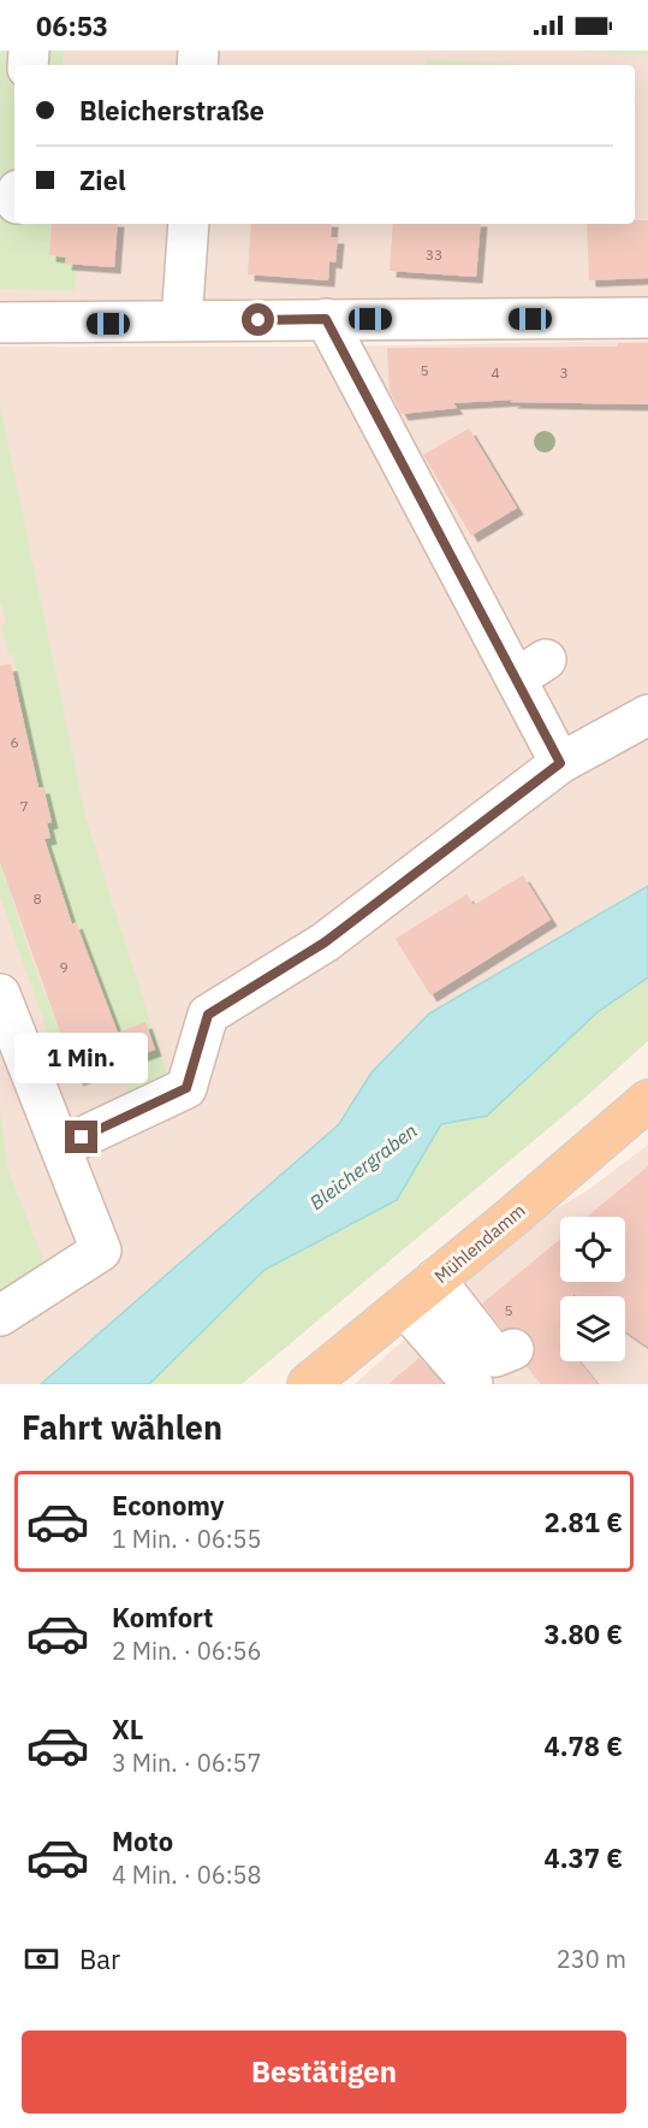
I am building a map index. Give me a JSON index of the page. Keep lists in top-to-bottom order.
{
  "streets": {
    "main road": ["Mühlendamm"]
  },
  "water": ["Bleichergraben"],
  "house_numbers": [
    "33",
    "5",
    "4",
    "3",
    "6",
    "7",
    "8",
    "9",
    "5"
  ],
  "page": {
    "status": "06:53",
    "banner": ["Bleicherstraße", "Ziel"],
    "bubble": "1 Min.",
    "heading": "Fahrt wählen",
    "list": [
      {
        "name": "Economy",
        "note": "1 Min. · 06:55",
        "value": "2.81 €"
      },
      {
        "name": "Komfort",
        "note": "2 Min. · 06:56",
        "value": "3.80 €"
      },
      {
        "name": "XL",
        "note": "3 Min. · 06:57",
        "value": "4.78 €"
      },
      {
        "name": "Moto",
        "note": "4 Min. · 06:58",
        "value": "4.37 €"
      }
    ],
    "pay": ["Bar", "230 m"],
    "buttons": "Bestätigen"
  }
}
